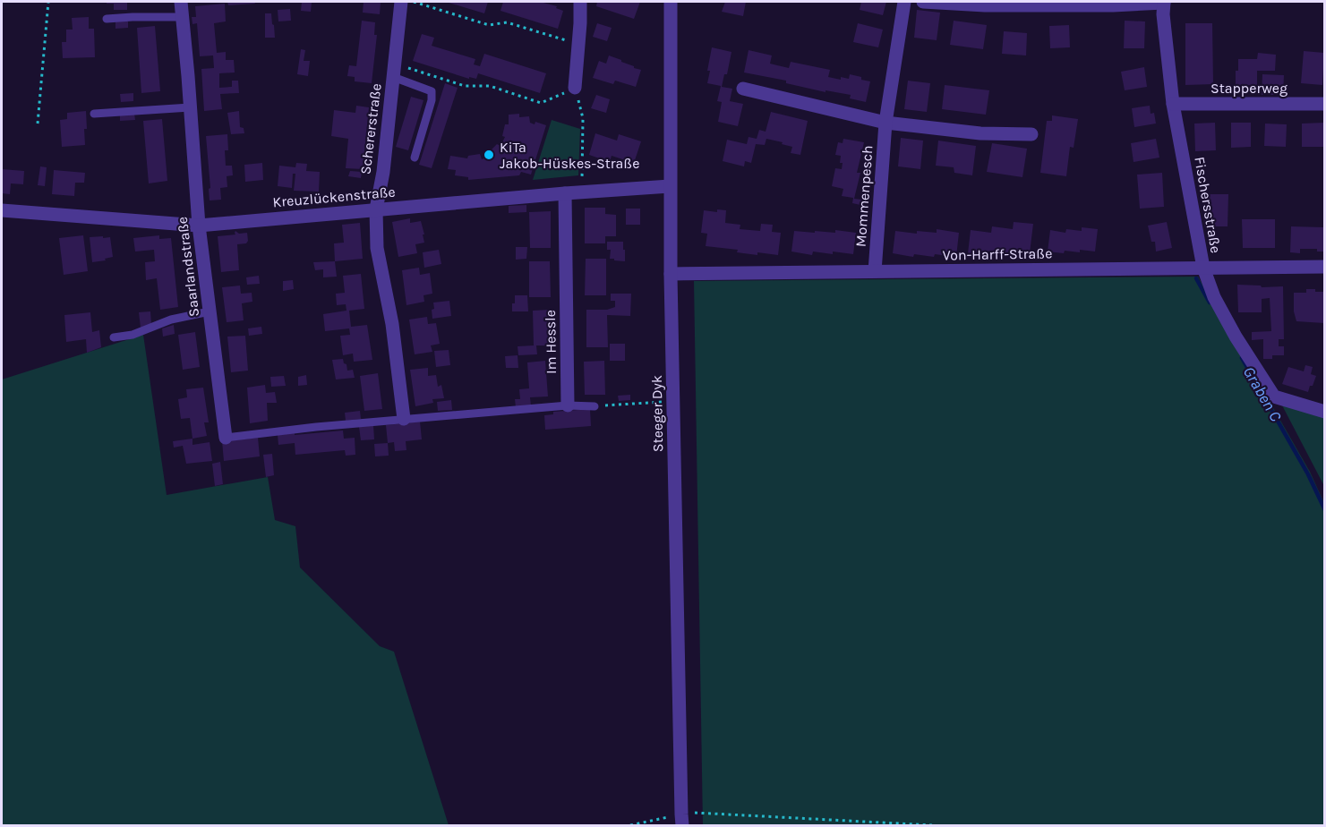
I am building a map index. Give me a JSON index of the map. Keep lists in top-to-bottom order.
{
  "streets": {
    "street": [
      "Stapperweg",
      "Schererstraße",
      "Mommenpesch",
      "Kreuzlückenstraße",
      "Fischersstraße",
      "Von-Harff-Straße",
      "Saarlandstraße",
      "Im Hessle",
      "Steeger Dyk"
    ]
  },
  "crossings": [
    ["Stapperweg", "Fischersstraße"],
    ["Schererstraße", "Kreuzlückenstraße"],
    ["Schererstraße", "Saarlandstraße"],
    ["Mommenpesch", "Von-Harff-Straße"],
    ["Kreuzlückenstraße", "Saarlandstraße"],
    ["Kreuzlückenstraße", "Im Hessle"],
    ["Kreuzlückenstraße", "Steeger Dyk"],
    ["Fischersstraße", "Von-Harff-Straße"],
    ["Von-Harff-Straße", "Steeger Dyk"]
  ],
  "water": ["Graben C"],
  "places": ["KiTa Jakob-Hüskes-Straße"]
}
